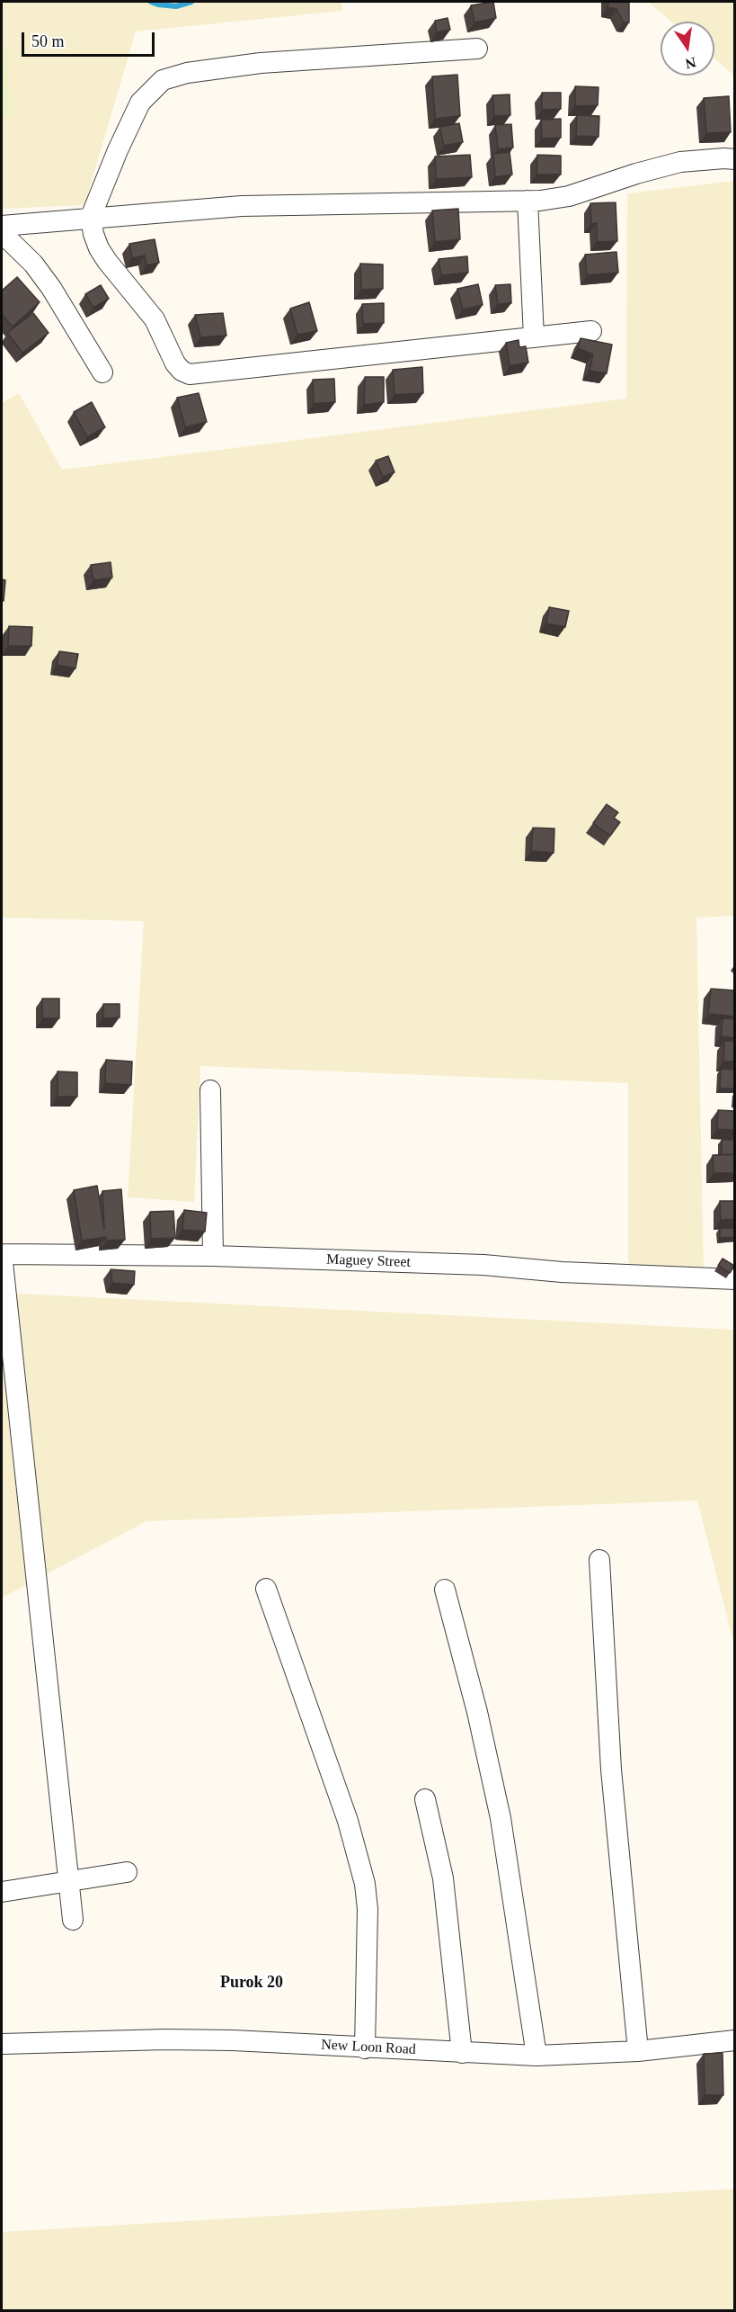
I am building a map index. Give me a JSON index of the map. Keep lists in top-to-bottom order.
{
  "streets": {
    "street": ["Maguey Street", "New Loon Road"]
  },
  "districts": ["Purok 20"],
  "scale_bar": "50 m",
  "north": "bottom"
}
